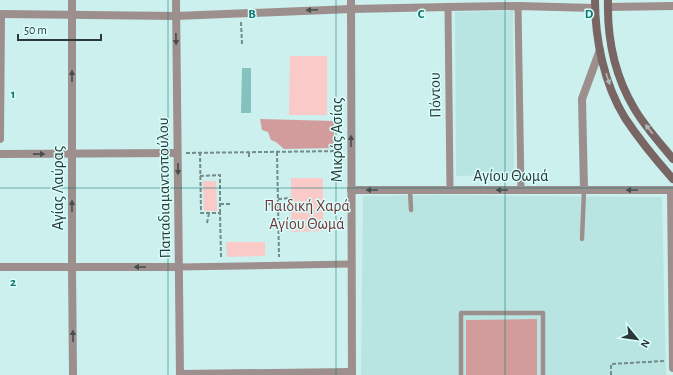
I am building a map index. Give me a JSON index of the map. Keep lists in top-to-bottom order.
{
  "streets": {
    "street": [
      "Πόντου",
      "Μικράς Ασίας",
      "Αγίου Θωμά",
      "Αγίας Λαύρας",
      "Παπαδιαμαντοπούλου"
    ]
  },
  "crossings": [
    ["Πόντου", "Αγίου Θωμά"],
    ["Μικράς Ασίας", "Αγίου Θωμά"]
  ],
  "one_way": ["Μικράς Ασίας", "Αγίου Θωμά", "Παπαδιαμαντοπούλου"],
  "parks": ["Παιδική Χαρά Αγίου Θωμά"],
  "scale_bar": "50 m",
  "north": "bottom right",
  "grid": {
    "columns": ["B", "C", "D"],
    "rows": ["1", "2"]
  }
}
